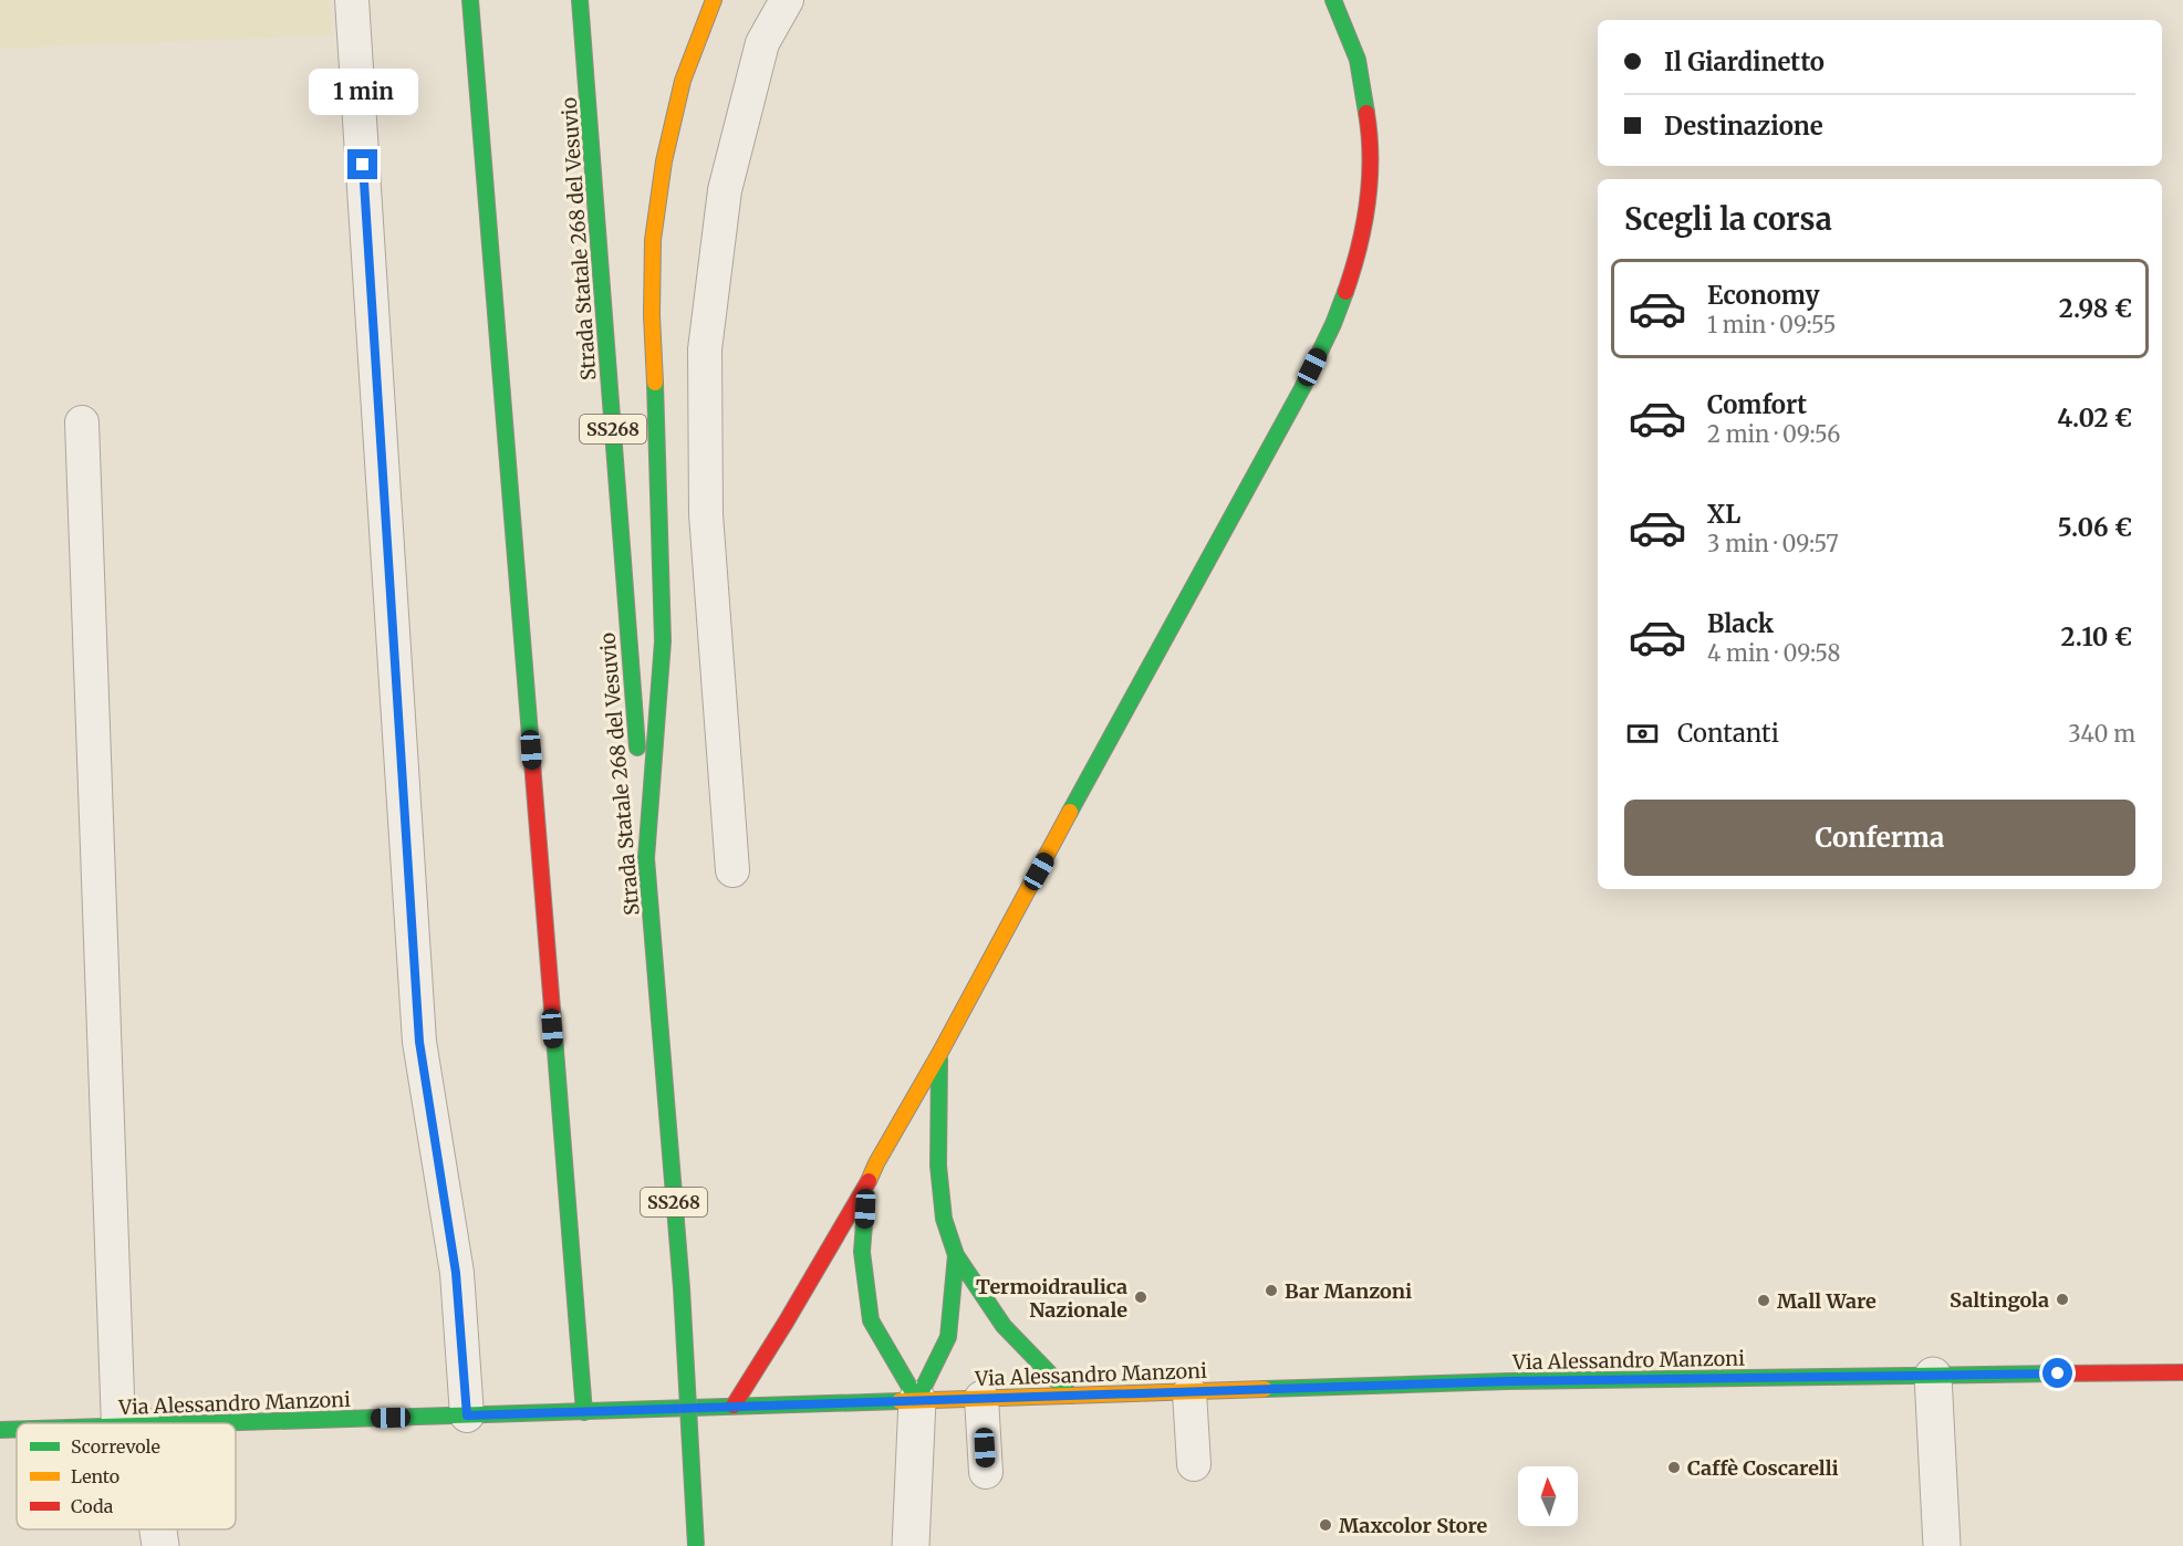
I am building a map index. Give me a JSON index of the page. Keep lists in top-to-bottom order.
{
  "streets": {
    "main road": ["Strada Statale 268 del Vesuvio", "SS268", "Via Alessandro Manzoni"]
  },
  "places": [
    "Bar Manzoni",
    "Termoidraulica Nazionale",
    "Saltingola",
    "Mall Ware",
    "Caffè Coscarelli",
    "Maxcolor Store"
  ],
  "legend": ["Scorrevole", "Lento", "Coda"],
  "north": "top",
  "page": {
    "banner": ["Il Giardinetto", "Destinazione"],
    "bubble": "1 min",
    "heading": "Scegli la corsa",
    "list": [
      {
        "name": "Economy",
        "note": "1 min · 09:55",
        "value": "2.98 €"
      },
      {
        "name": "Comfort",
        "note": "2 min · 09:56",
        "value": "4.02 €"
      },
      {
        "name": "XL",
        "note": "3 min · 09:57",
        "value": "5.06 €"
      },
      {
        "name": "Black",
        "note": "4 min · 09:58",
        "value": "2.10 €"
      }
    ],
    "pay": ["Contanti", "340 m"],
    "buttons": "Conferma"
  }
}
